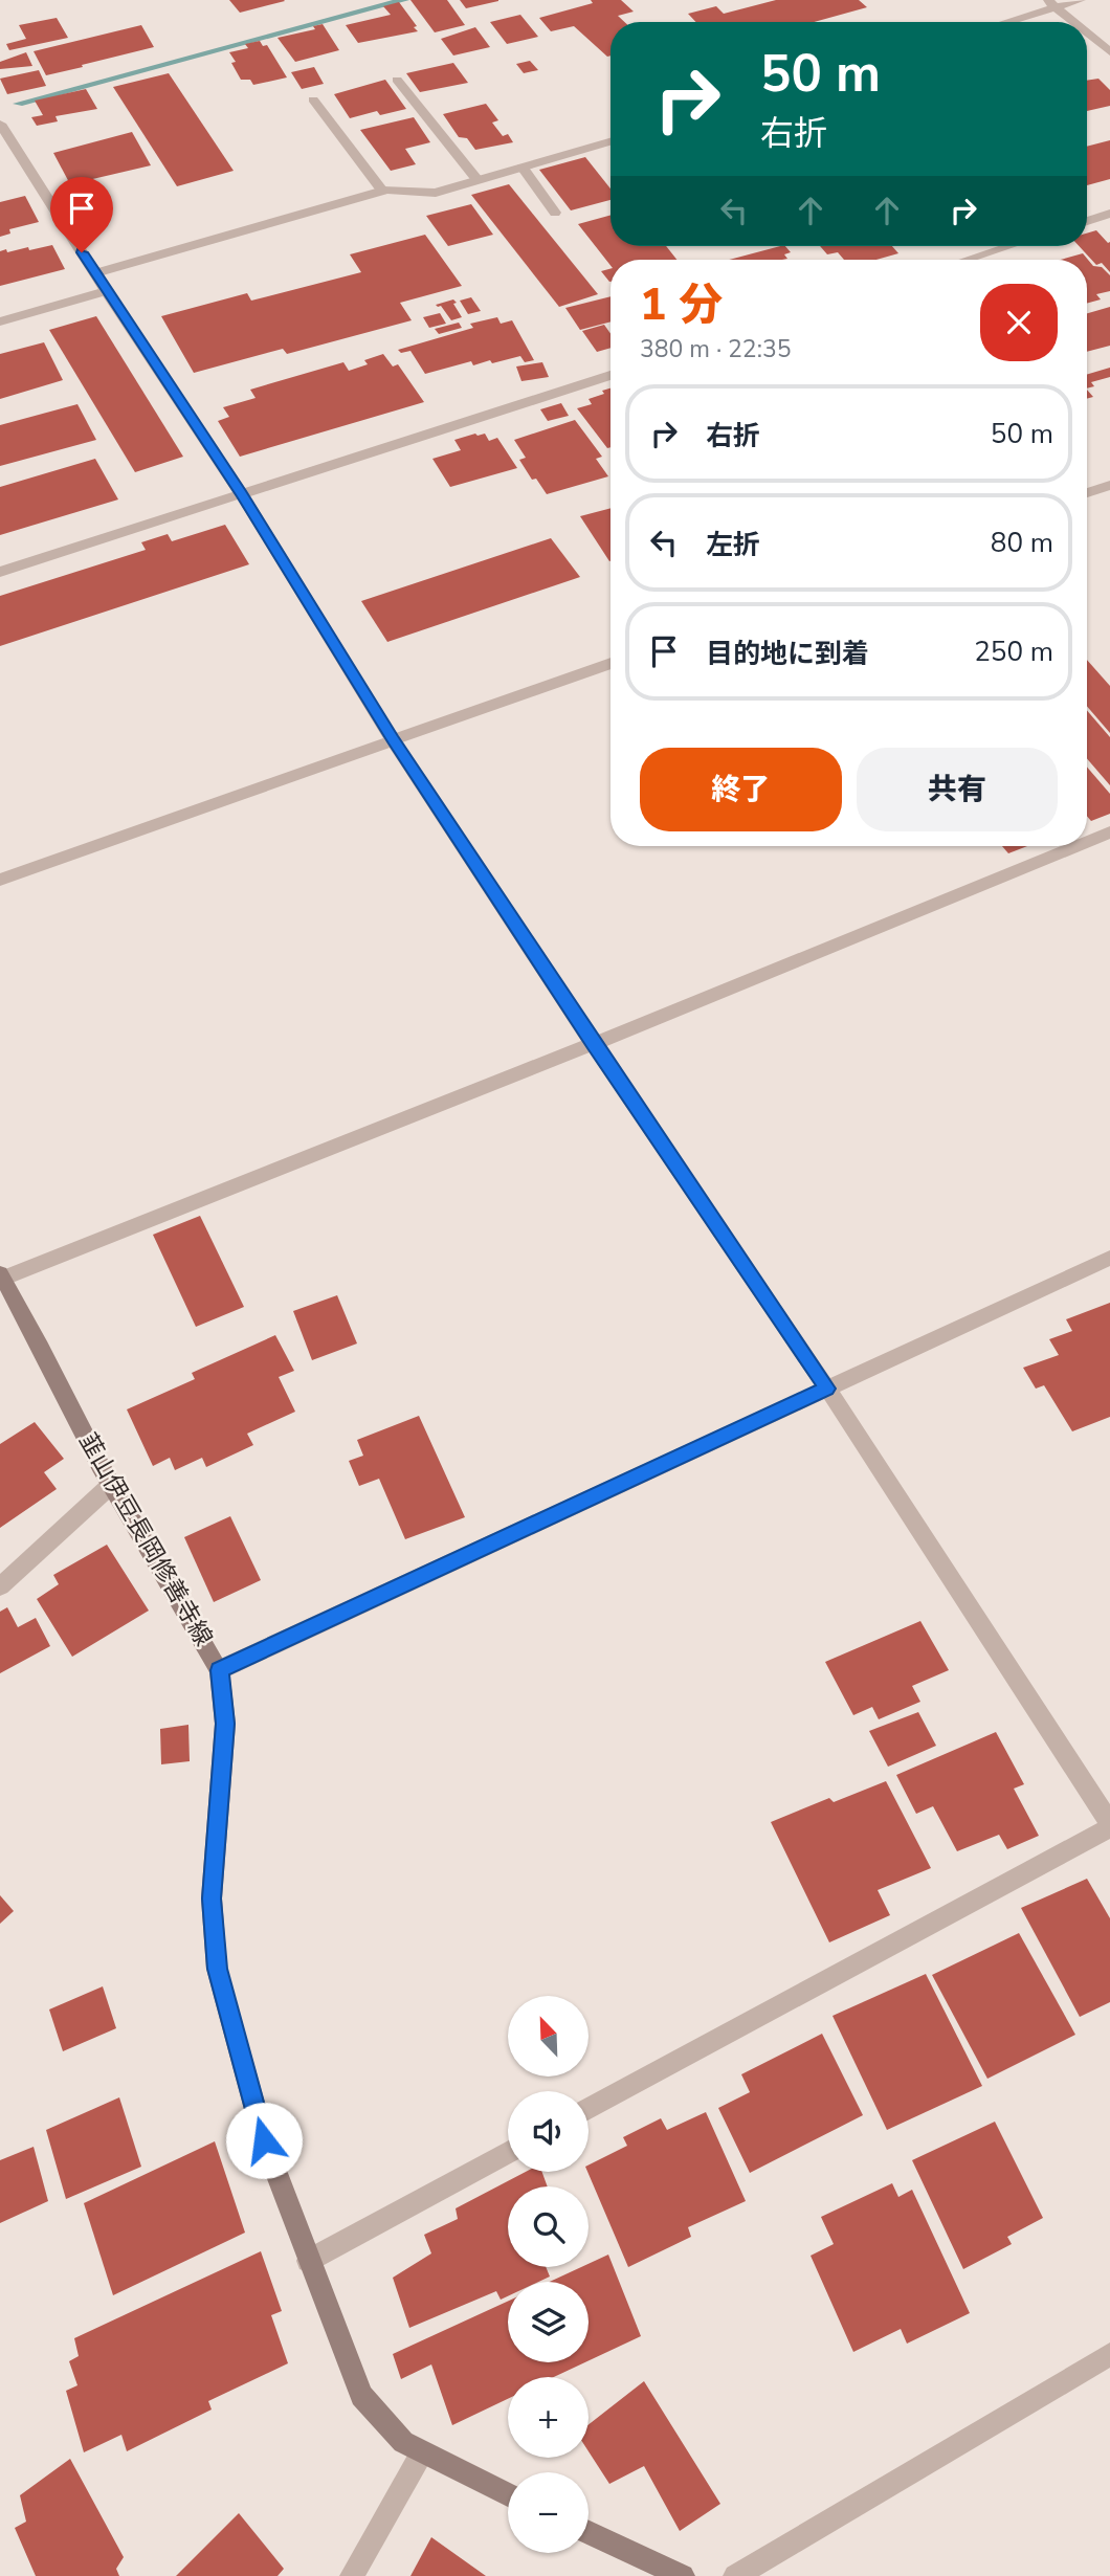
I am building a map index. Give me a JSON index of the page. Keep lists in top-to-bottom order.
{
  "streets": {
    "main road": ["韮山伊豆長岡修善寺線"]
  },
  "north": "top left",
  "page": {
    "turn": ["50 m", "右折"],
    "heading": ["1 分", "380 m · 22:35"],
    "list": [
      {
        "name": "右折",
        "value": "50 m"
      },
      {
        "name": "左折",
        "value": "80 m"
      },
      {
        "name": "目的地に到着",
        "value": "250 m"
      }
    ],
    "buttons": ["終了", "共有"],
    "map_buttons": ["+", "−"]
  }
}
